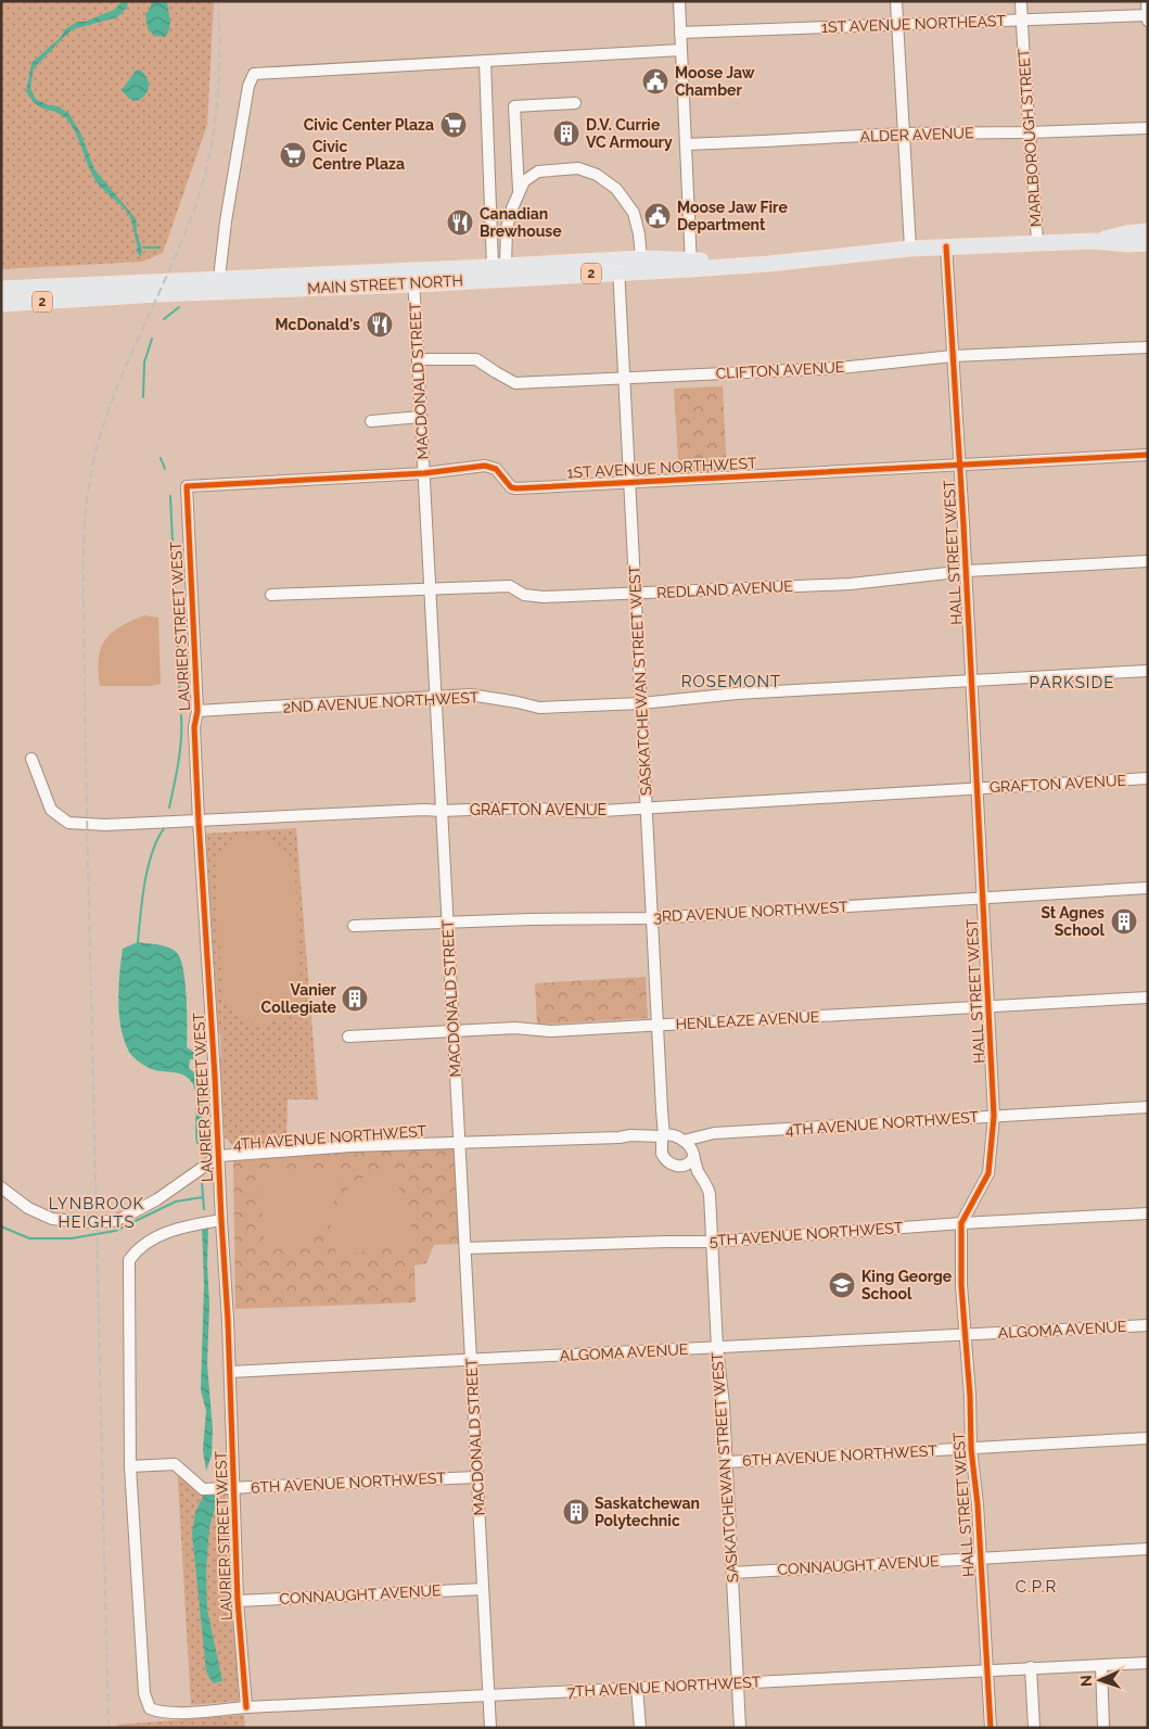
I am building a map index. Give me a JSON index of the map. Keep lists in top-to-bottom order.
{
  "streets": {
    "main road": ["2", "MAIN STREET NORTH"],
    "street": [
      "1ST AVENUE NORTHEAST",
      "ALDER AVENUE",
      "MARLBOROUGH STREET",
      "CLIFTON AVENUE",
      "MACDONALD STREET",
      "1ST AVENUE NORTHWEST",
      "HALL STREET WEST",
      "REDLAND AVENUE",
      "LAURIER STREET WEST",
      "SASKATCHEWAN STREET WEST",
      "2ND AVENUE NORTHWEST",
      "GRAFTON AVENUE",
      "3RD AVENUE NORTHWEST",
      "HENLEAZE AVENUE",
      "4TH AVENUE NORTHWEST",
      "5TH AVENUE NORTHWEST",
      "ALGOMA AVENUE",
      "6TH AVENUE NORTHWEST",
      "CONNAUGHT AVENUE",
      "7TH AVENUE NORTHWEST"
    ]
  },
  "crossings": [
    ["1ST AVENUE NORTHEAST", "MARLBOROUGH STREET"],
    ["ALDER AVENUE", "MARLBOROUGH STREET"],
    ["MARLBOROUGH STREET", "MAIN STREET NORTH"],
    ["MAIN STREET NORTH", "MACDONALD STREET"],
    ["MAIN STREET NORTH", "HALL STREET WEST"],
    ["MAIN STREET NORTH", "SASKATCHEWAN STREET WEST"],
    ["CLIFTON AVENUE", "MACDONALD STREET"],
    ["CLIFTON AVENUE", "HALL STREET WEST"],
    ["CLIFTON AVENUE", "SASKATCHEWAN STREET WEST"],
    ["MACDONALD STREET", "1ST AVENUE NORTHWEST"],
    ["MACDONALD STREET", "REDLAND AVENUE"],
    ["MACDONALD STREET", "2ND AVENUE NORTHWEST"],
    ["MACDONALD STREET", "GRAFTON AVENUE"],
    ["MACDONALD STREET", "3RD AVENUE NORTHWEST"],
    ["MACDONALD STREET", "HENLEAZE AVENUE"],
    ["MACDONALD STREET", "4TH AVENUE NORTHWEST"],
    ["MACDONALD STREET", "5TH AVENUE NORTHWEST"],
    ["MACDONALD STREET", "ALGOMA AVENUE"],
    ["MACDONALD STREET", "6TH AVENUE NORTHWEST"],
    ["MACDONALD STREET", "CONNAUGHT AVENUE"],
    ["MACDONALD STREET", "7TH AVENUE NORTHWEST"],
    ["1ST AVENUE NORTHWEST", "HALL STREET WEST"],
    ["1ST AVENUE NORTHWEST", "LAURIER STREET WEST"],
    ["1ST AVENUE NORTHWEST", "SASKATCHEWAN STREET WEST"],
    ["HALL STREET WEST", "REDLAND AVENUE"],
    ["HALL STREET WEST", "2ND AVENUE NORTHWEST"],
    ["HALL STREET WEST", "GRAFTON AVENUE"],
    ["HALL STREET WEST", "3RD AVENUE NORTHWEST"],
    ["HALL STREET WEST", "HENLEAZE AVENUE"],
    ["HALL STREET WEST", "4TH AVENUE NORTHWEST"],
    ["HALL STREET WEST", "5TH AVENUE NORTHWEST"],
    ["HALL STREET WEST", "ALGOMA AVENUE"],
    ["HALL STREET WEST", "6TH AVENUE NORTHWEST"],
    ["HALL STREET WEST", "CONNAUGHT AVENUE"],
    ["HALL STREET WEST", "7TH AVENUE NORTHWEST"],
    ["REDLAND AVENUE", "SASKATCHEWAN STREET WEST"],
    ["LAURIER STREET WEST", "2ND AVENUE NORTHWEST"],
    ["LAURIER STREET WEST", "GRAFTON AVENUE"],
    ["LAURIER STREET WEST", "4TH AVENUE NORTHWEST"],
    ["LAURIER STREET WEST", "ALGOMA AVENUE"],
    ["LAURIER STREET WEST", "6TH AVENUE NORTHWEST"],
    ["LAURIER STREET WEST", "CONNAUGHT AVENUE"],
    ["LAURIER STREET WEST", "7TH AVENUE NORTHWEST"],
    ["SASKATCHEWAN STREET WEST", "2ND AVENUE NORTHWEST"],
    ["SASKATCHEWAN STREET WEST", "GRAFTON AVENUE"],
    ["SASKATCHEWAN STREET WEST", "3RD AVENUE NORTHWEST"],
    ["SASKATCHEWAN STREET WEST", "HENLEAZE AVENUE"],
    ["SASKATCHEWAN STREET WEST", "4TH AVENUE NORTHWEST"],
    ["SASKATCHEWAN STREET WEST", "5TH AVENUE NORTHWEST"],
    ["SASKATCHEWAN STREET WEST", "ALGOMA AVENUE"],
    ["SASKATCHEWAN STREET WEST", "6TH AVENUE NORTHWEST"],
    ["SASKATCHEWAN STREET WEST", "CONNAUGHT AVENUE"],
    ["SASKATCHEWAN STREET WEST", "7TH AVENUE NORTHWEST"],
    ["6TH AVENUE NORTHWEST", "7TH AVENUE NORTHWEST"]
  ],
  "districts": [
    "ROSEMONT",
    "PARKSIDE",
    "LYNBROOK HEIGHTS",
    "C.P.R"
  ],
  "places": {
    "public building": ["Moose Jaw Chamber", "Moose Jaw Fire Department"],
    "supermarket": ["Civic Center Plaza", "Civic Centre Plaza"],
    "building": [
      "D.V. Currie VC Armoury",
      "St Agnes School",
      "Vanier Collegiate",
      "Saskatchewan Polytechnic"
    ],
    "restaurant": ["Canadian Brewhouse", "McDonald's"],
    "school or university": ["King George School"]
  },
  "north": "left"
}
